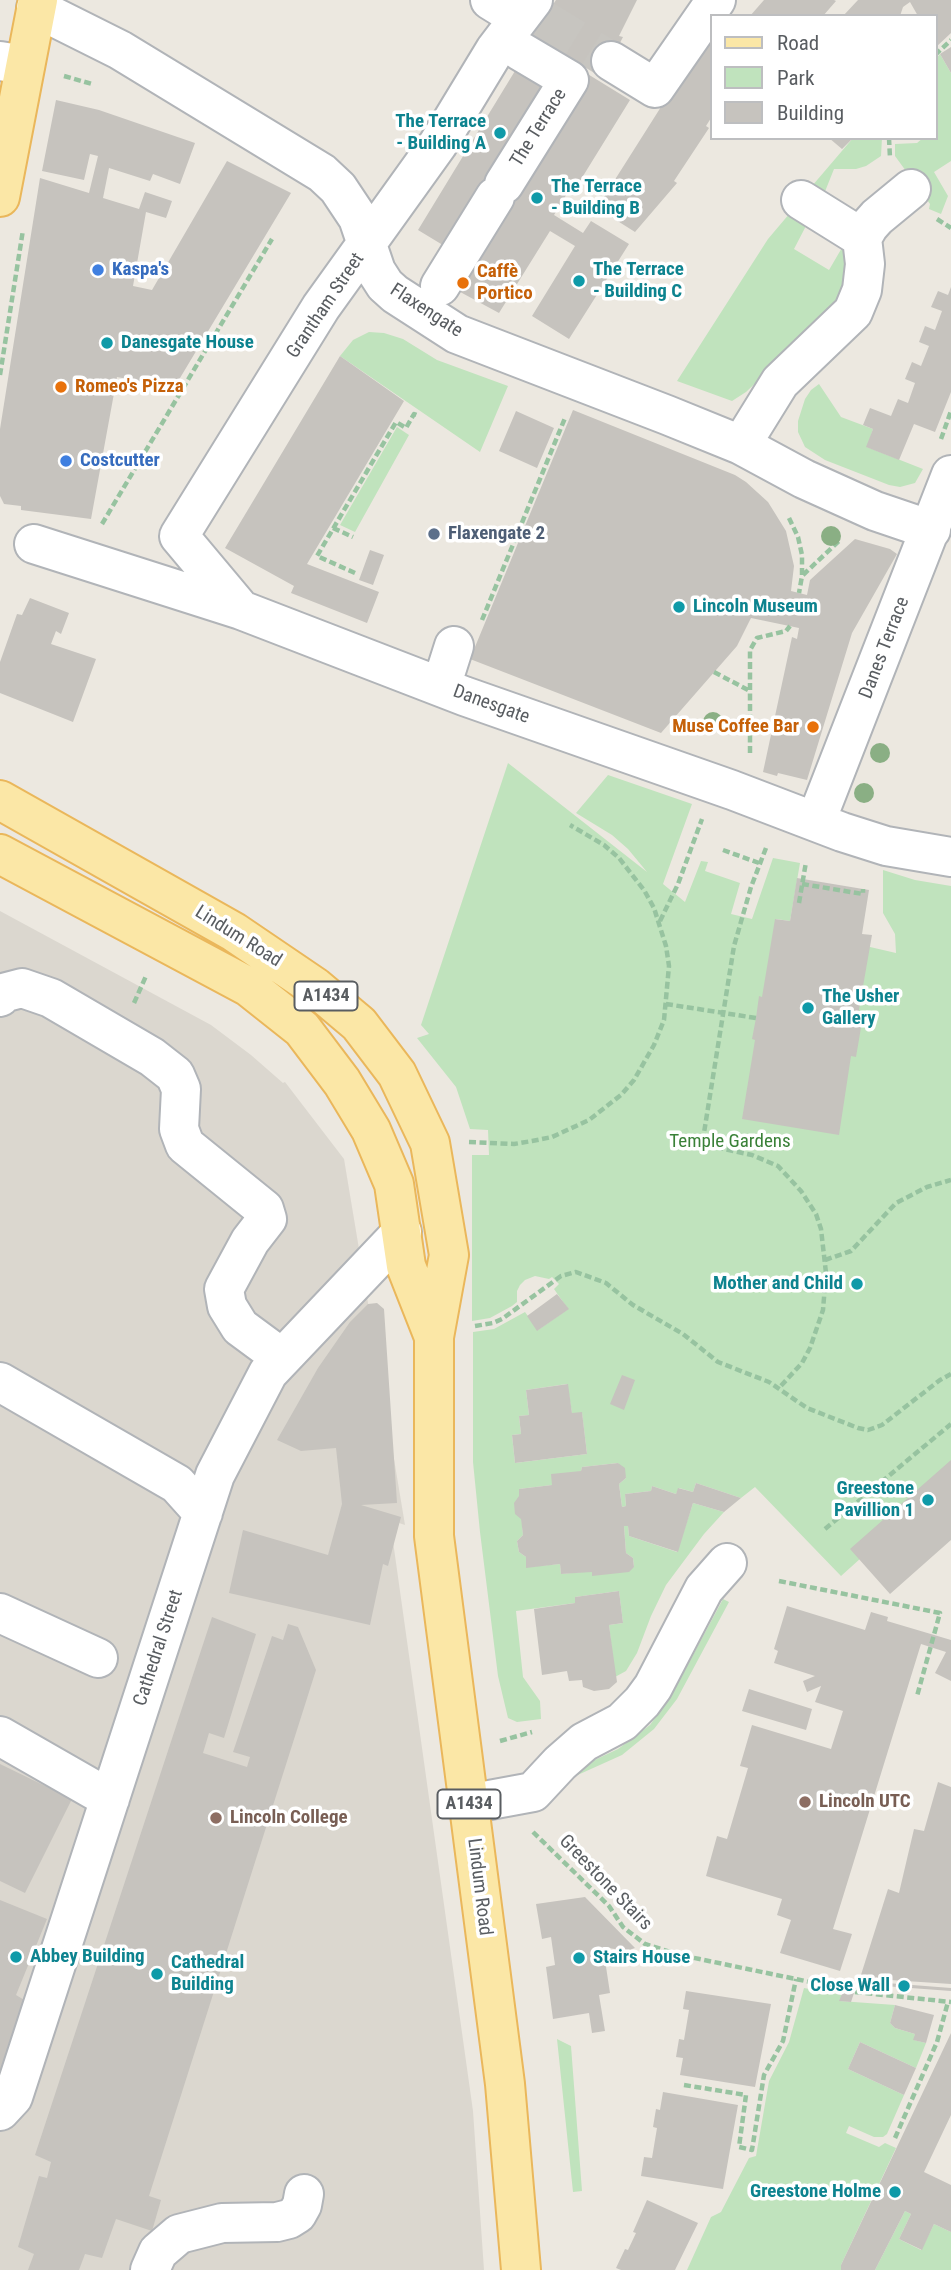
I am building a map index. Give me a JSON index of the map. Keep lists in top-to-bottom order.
{
  "streets": {
    "main road": ["Lindum Road", "A1434"],
    "street": [
      "The Terrace",
      "Grantham Street",
      "Flaxengate",
      "Danes Terrace",
      "Danesgate",
      "Cathedral Street"
    ],
    "path": ["Greestone Stairs"]
  },
  "crossings": [
    ["The Terrace", "Grantham Street"],
    ["Grantham Street", "Flaxengate"],
    ["Grantham Street", "Danesgate"],
    ["Flaxengate", "Danes Terrace"],
    ["Danes Terrace", "Danesgate"],
    ["Lindum Road", "Cathedral Street"],
    ["Lindum Road", "Greestone Stairs"]
  ],
  "parks": ["Temple Gardens"],
  "places": [
    "The Terrace - Building A",
    "The Terrace - Building B",
    "Kaspa's",
    "The Terrace - Building C",
    "Caffè Portico",
    "Danesgate House",
    "Romeo's Pizza",
    "Costcutter",
    "Flaxengate 2",
    "Lincoln Museum",
    "Muse Coffee Bar",
    "The Usher Gallery",
    "Mother and Child",
    "Greestone Pavillion 1",
    "Lincoln UTC",
    "Lincoln College",
    "Abbey Building",
    "Stairs House",
    "Cathedral Building",
    "Close Wall",
    "Greestone Holme"
  ],
  "legend": ["Road", "Park", "Building"]
}
